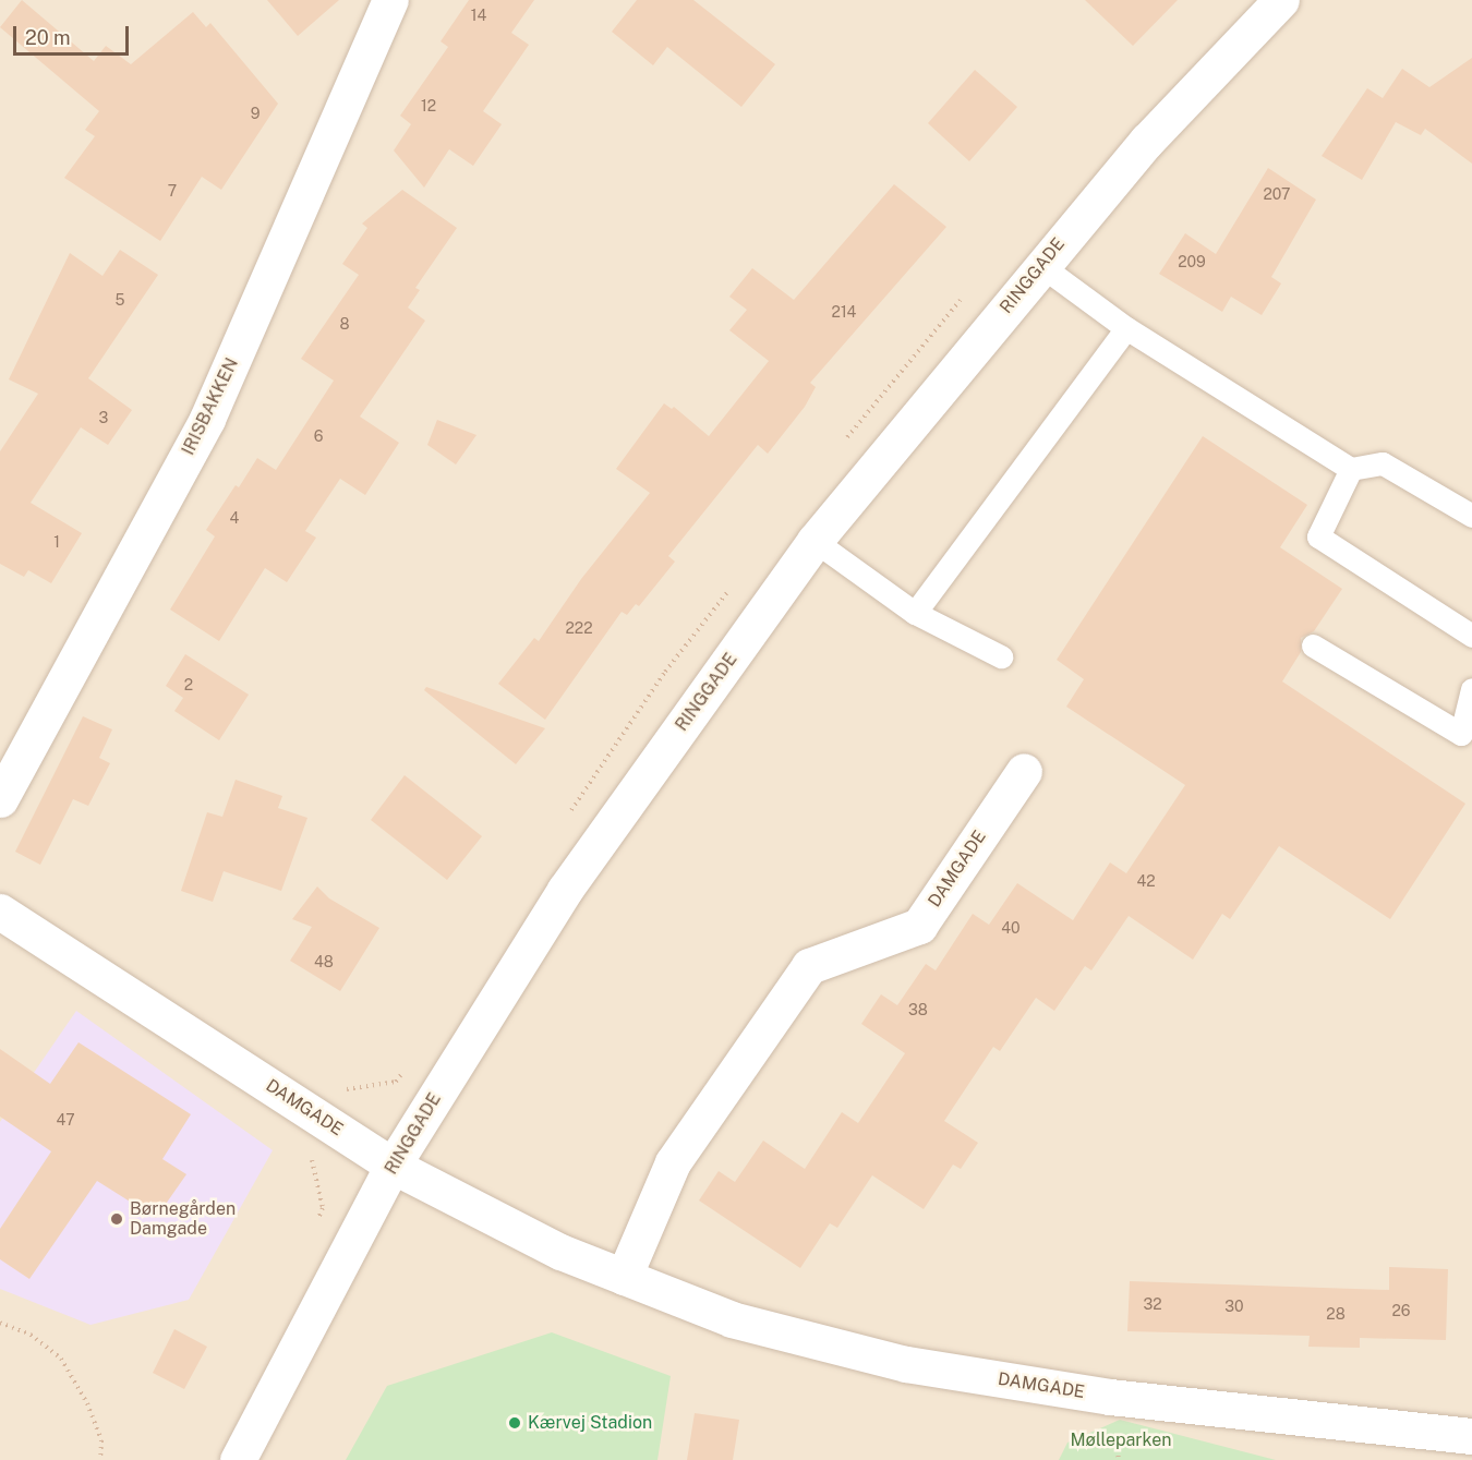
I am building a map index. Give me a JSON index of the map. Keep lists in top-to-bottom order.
{
  "streets": {
    "street": ["RINGGADE", "IRISBAKKEN", "DAMGADE"]
  },
  "crossings": [
    ["RINGGADE", "DAMGADE"]
  ],
  "parks": ["Mølleparken"],
  "places": ["Børnegården Damgade", "Kærvej Stadion"],
  "house_numbers": [
    "14",
    "12",
    "9",
    "7",
    "207",
    "209",
    "5",
    "214",
    "8",
    "3",
    "6",
    "4",
    "1",
    "222",
    "2",
    "42",
    "40",
    "48",
    "38",
    "47",
    "32",
    "30",
    "26",
    "28"
  ],
  "scale_bar": "20 m"
}
